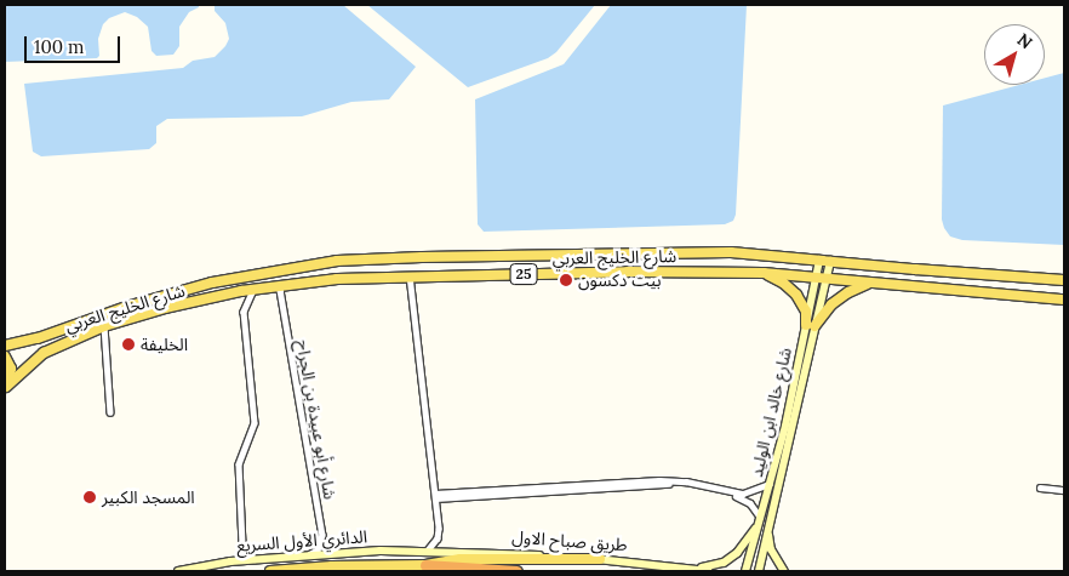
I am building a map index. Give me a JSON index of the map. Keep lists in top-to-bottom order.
{
  "streets": {
    "highway": ["طريق صباح الاول"],
    "main road": [
      "شارع الخليج العربي",
      "25",
      "شارع خالد ابن الوليد",
      "الدائري الأول السريع"
    ],
    "street": ["شارع أبو عبيدة بن الجراح"]
  },
  "crossings": [
    ["شارع الخليج العربي", "25"],
    ["شارع الخليج العربي", "شارع خالد ابن الوليد"],
    ["شارع الخليج العربي", "شارع أبو عبيدة بن الجراح"],
    ["شارع أبو عبيدة بن الجراح", "الدائري الأول السريع"],
    ["الدائري الأول السريع", "طريق صباح الاول"]
  ],
  "places": ["بيت دكسون", "الخليفة", "المسجد الكبير"],
  "scale_bar": "100 m",
  "north": "top right"
}
